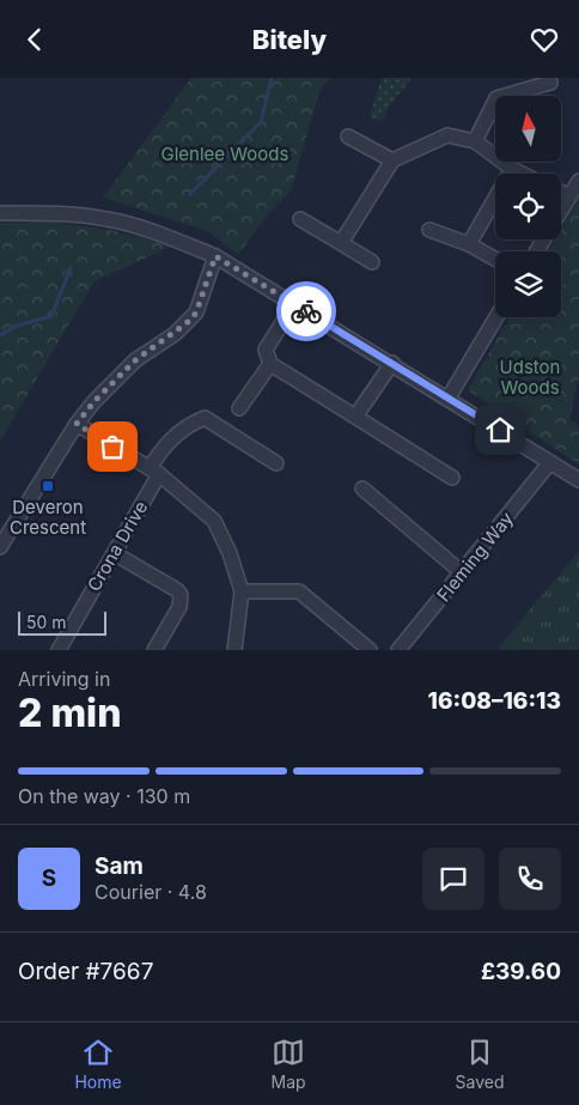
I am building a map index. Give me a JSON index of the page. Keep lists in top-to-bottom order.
{
  "streets": {
    "street": ["Crona Drive", "Fleming Way"]
  },
  "parks": ["Glenlee Woods", "Udston Woods"],
  "places": {
    "transit": ["Deveron Crescent"]
  },
  "scale_bar": "50 m",
  "north": "top",
  "page": {
    "header": "Bitely",
    "scale": "50 m",
    "heading": ["2 min", "Arriving in", "16:08–16:13"],
    "panel": [
      "Sam",
      "Courier · 4.8",
      "Order #7667",
      "£39.60"
    ],
    "bar": "On the way · 130 m",
    "round": "S",
    "tabs": ["Home", "Map", "Saved"]
  }
}
